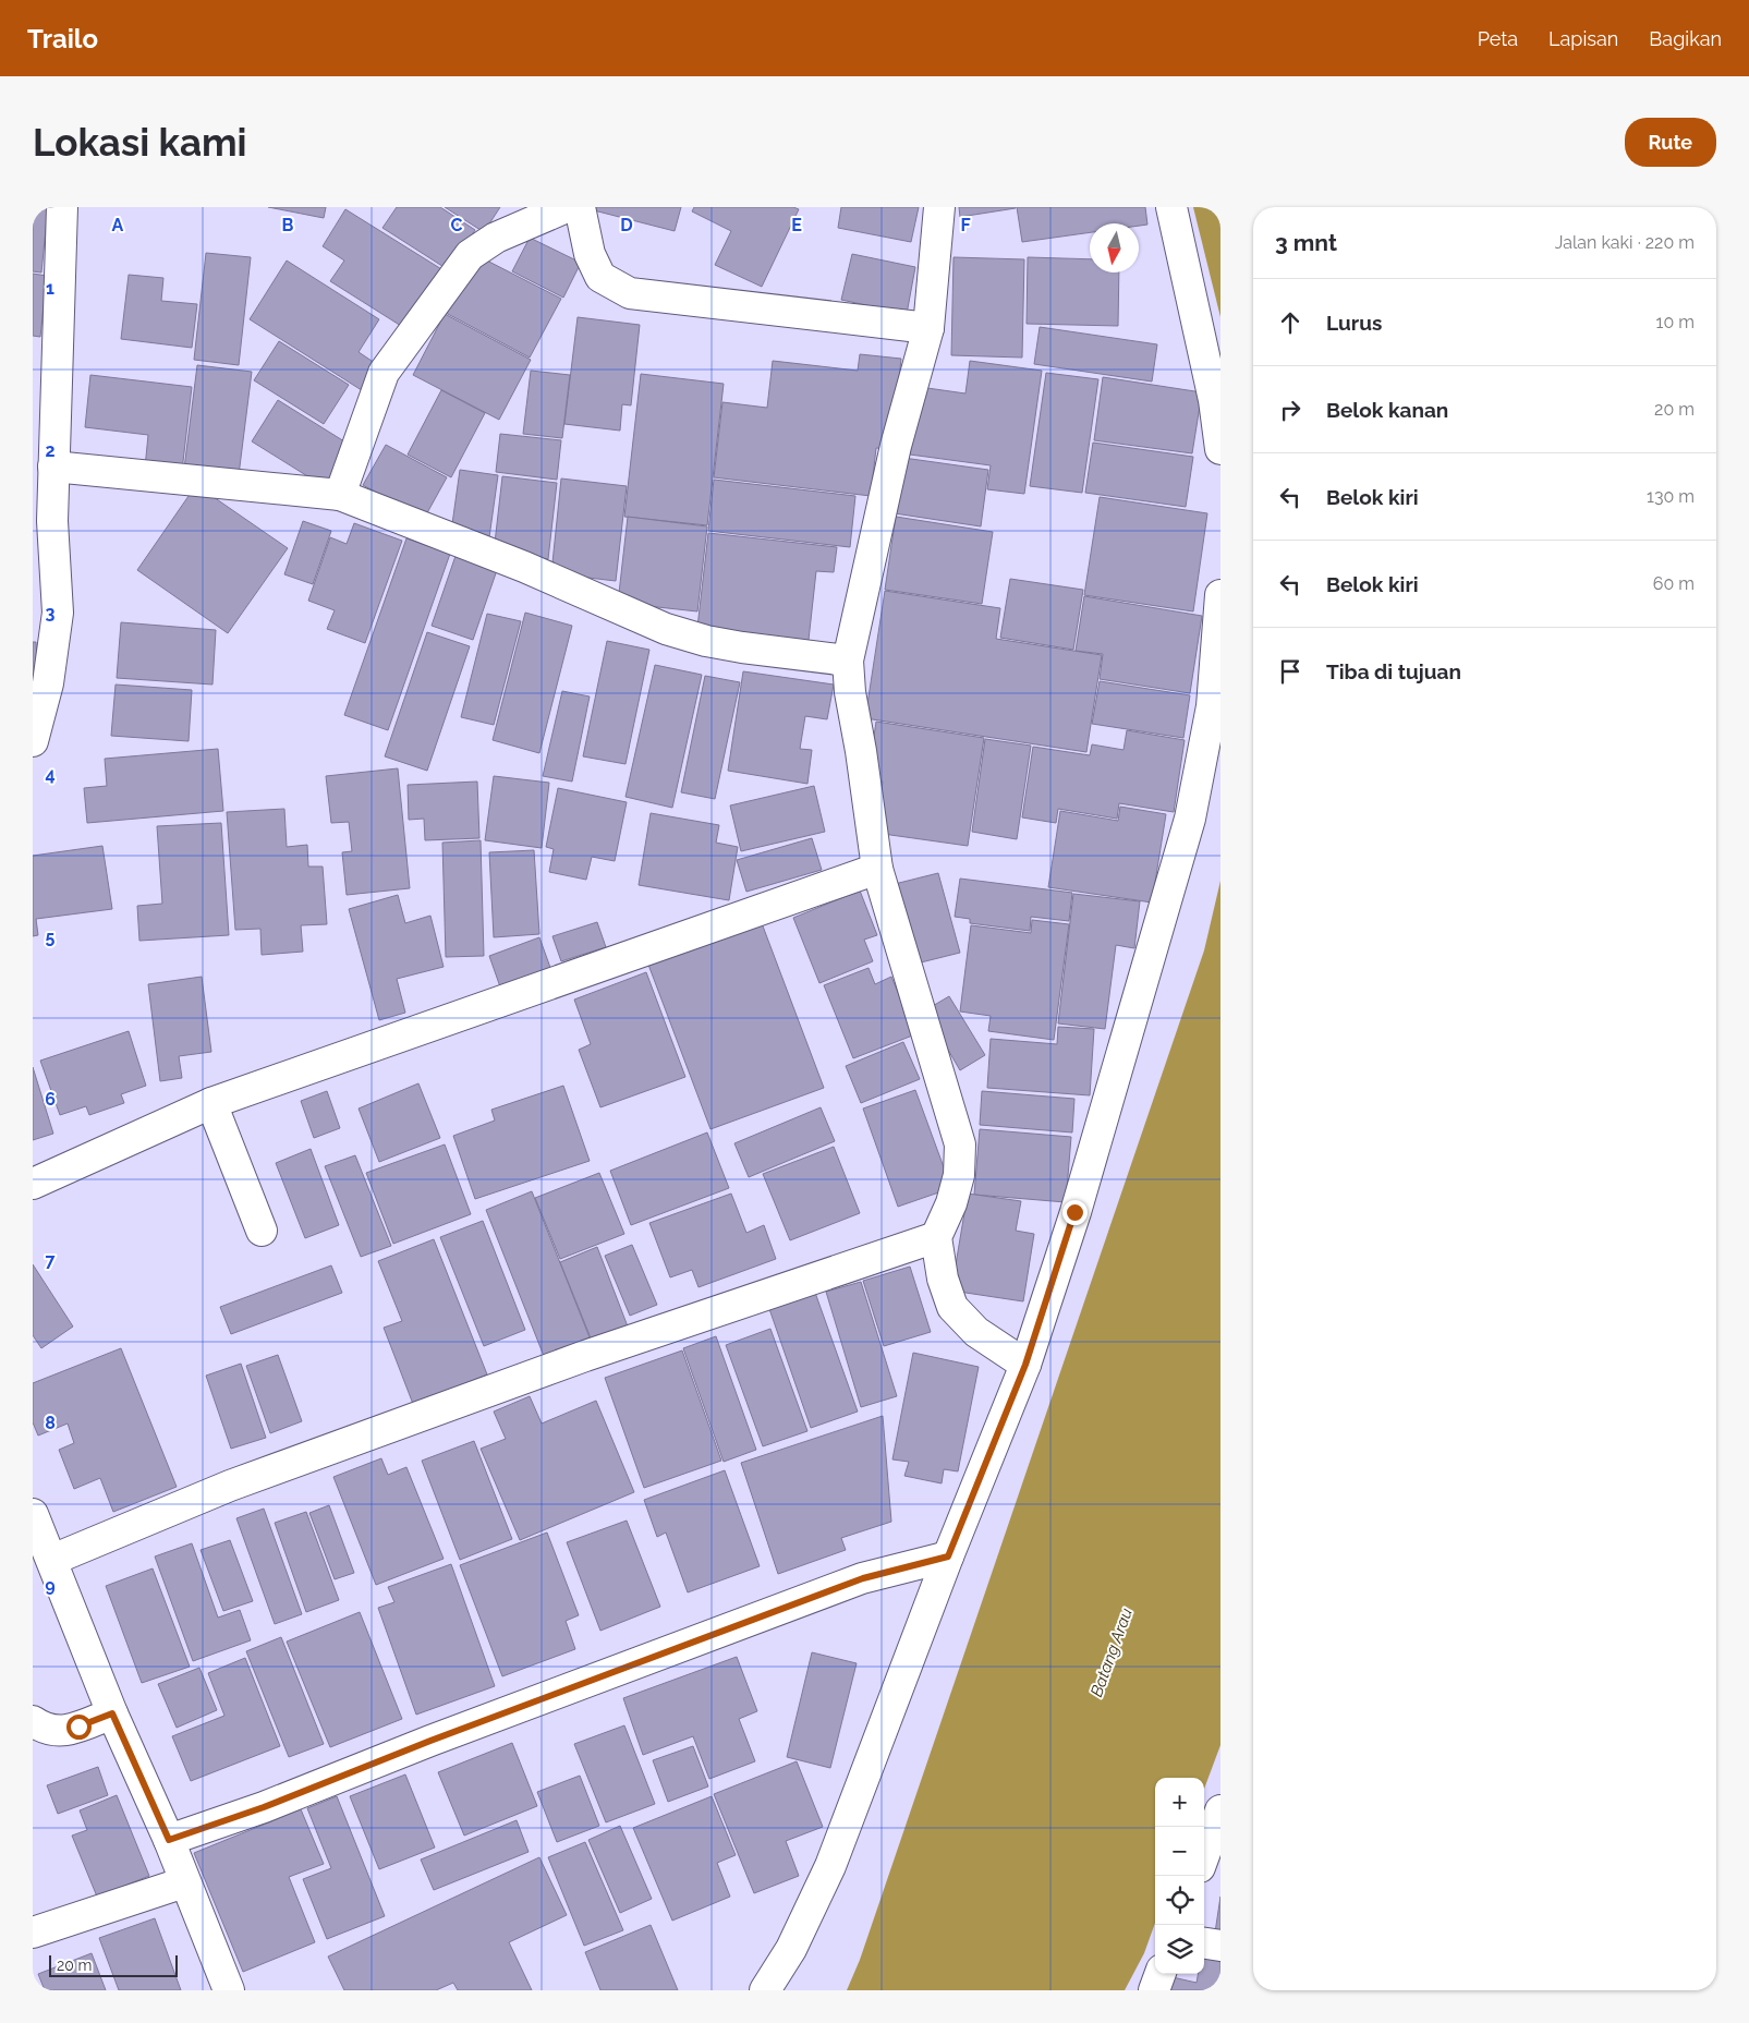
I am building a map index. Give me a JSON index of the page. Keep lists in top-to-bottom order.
{
  "water": ["Batang Arau"],
  "scale_bar": "20 m",
  "north": "bottom",
  "page": {
    "header": "Trailo",
    "nav": ["Peta", "Lapisan", "Bagikan"],
    "buttons": "Rute",
    "title": "Lokasi kami",
    "heading": ["3 mnt", "Jalan kaki · 220 m"],
    "list": [
      ["Lurus", "10 m"],
      ["Belok kanan", "20 m"],
      ["Belok kiri", "130 m"],
      ["Belok kiri", "60 m"],
      "Tiba di tujuan"
    ],
    "map_buttons": ["+", "−"],
    "scale": "20 m"
  },
  "grid": {
    "columns": [
      "A",
      "B",
      "C",
      "D",
      "E",
      "F"
    ],
    "rows": [
      "1",
      "2",
      "3",
      "4",
      "5",
      "6",
      "7",
      "8",
      "9"
    ]
  }
}
